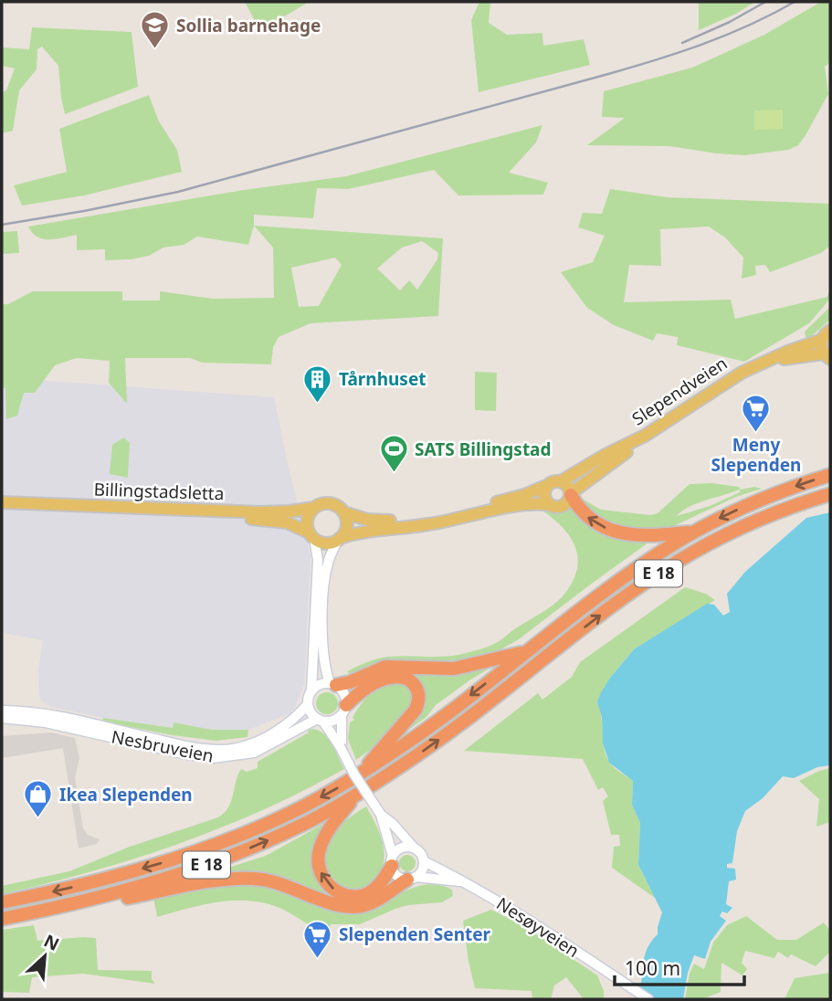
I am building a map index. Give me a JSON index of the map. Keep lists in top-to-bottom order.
{
  "streets": {
    "highway": ["E 18"],
    "main road": ["Slependveien", "Billingstadsletta"],
    "street": ["Nesbruveien", "Nesøyveien"]
  },
  "crossings": [
    ["Slependveien", "E 18"],
    ["E 18", "Nesbruveien"],
    ["E 18", "Nesøyveien"]
  ],
  "places": {
    "school or university": ["Sollia barnehage"],
    "building": ["Tårnhuset"],
    "supermarket": ["Meny Slependen", "Slependen Senter"],
    "sports": ["SATS Billingstad"],
    "shop": ["Ikea Slependen"]
  },
  "scale_bar": "100 m",
  "north": "top right"
}
